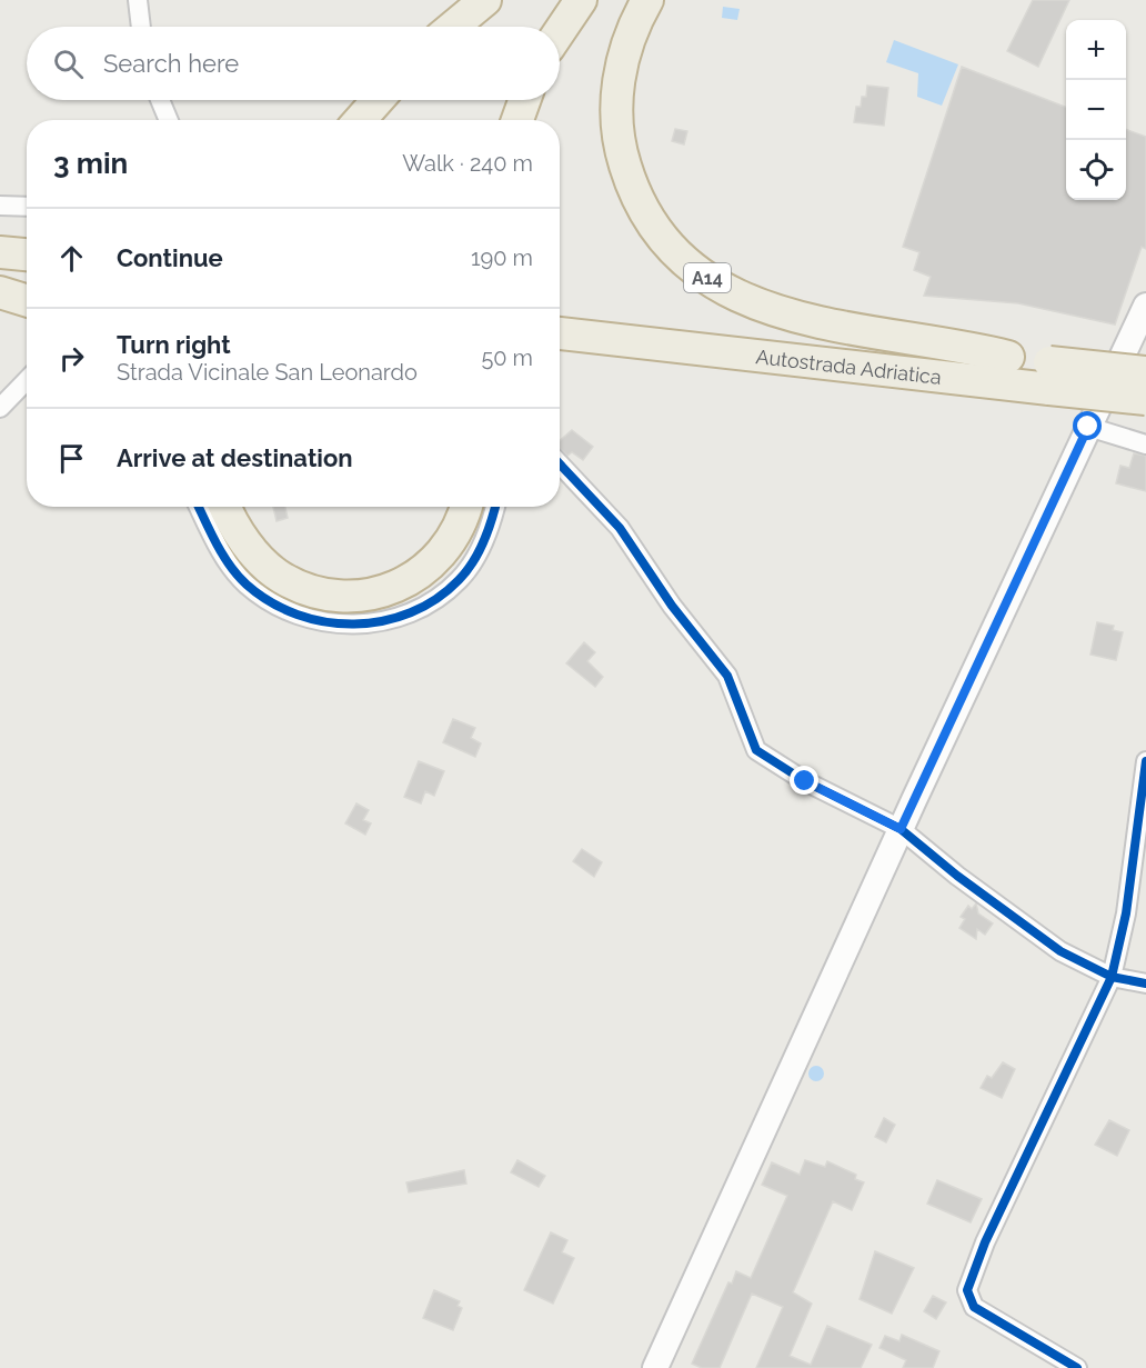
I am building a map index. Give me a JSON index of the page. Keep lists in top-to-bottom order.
{
  "streets": {
    "highway": ["A14", "Autostrada Adriatica"]
  },
  "crossings": [
    ["A14", "Autostrada Adriatica"]
  ],
  "page": {
    "map_buttons": ["+", "−"],
    "search": "Search here",
    "heading": ["3 min", "Walk · 240 m"],
    "list": [
      ["Continue", "190 m"],
      ["Turn right", "Strada Vicinale San Leonardo", "50 m"],
      "Arrive at destination"
    ]
  }
}
